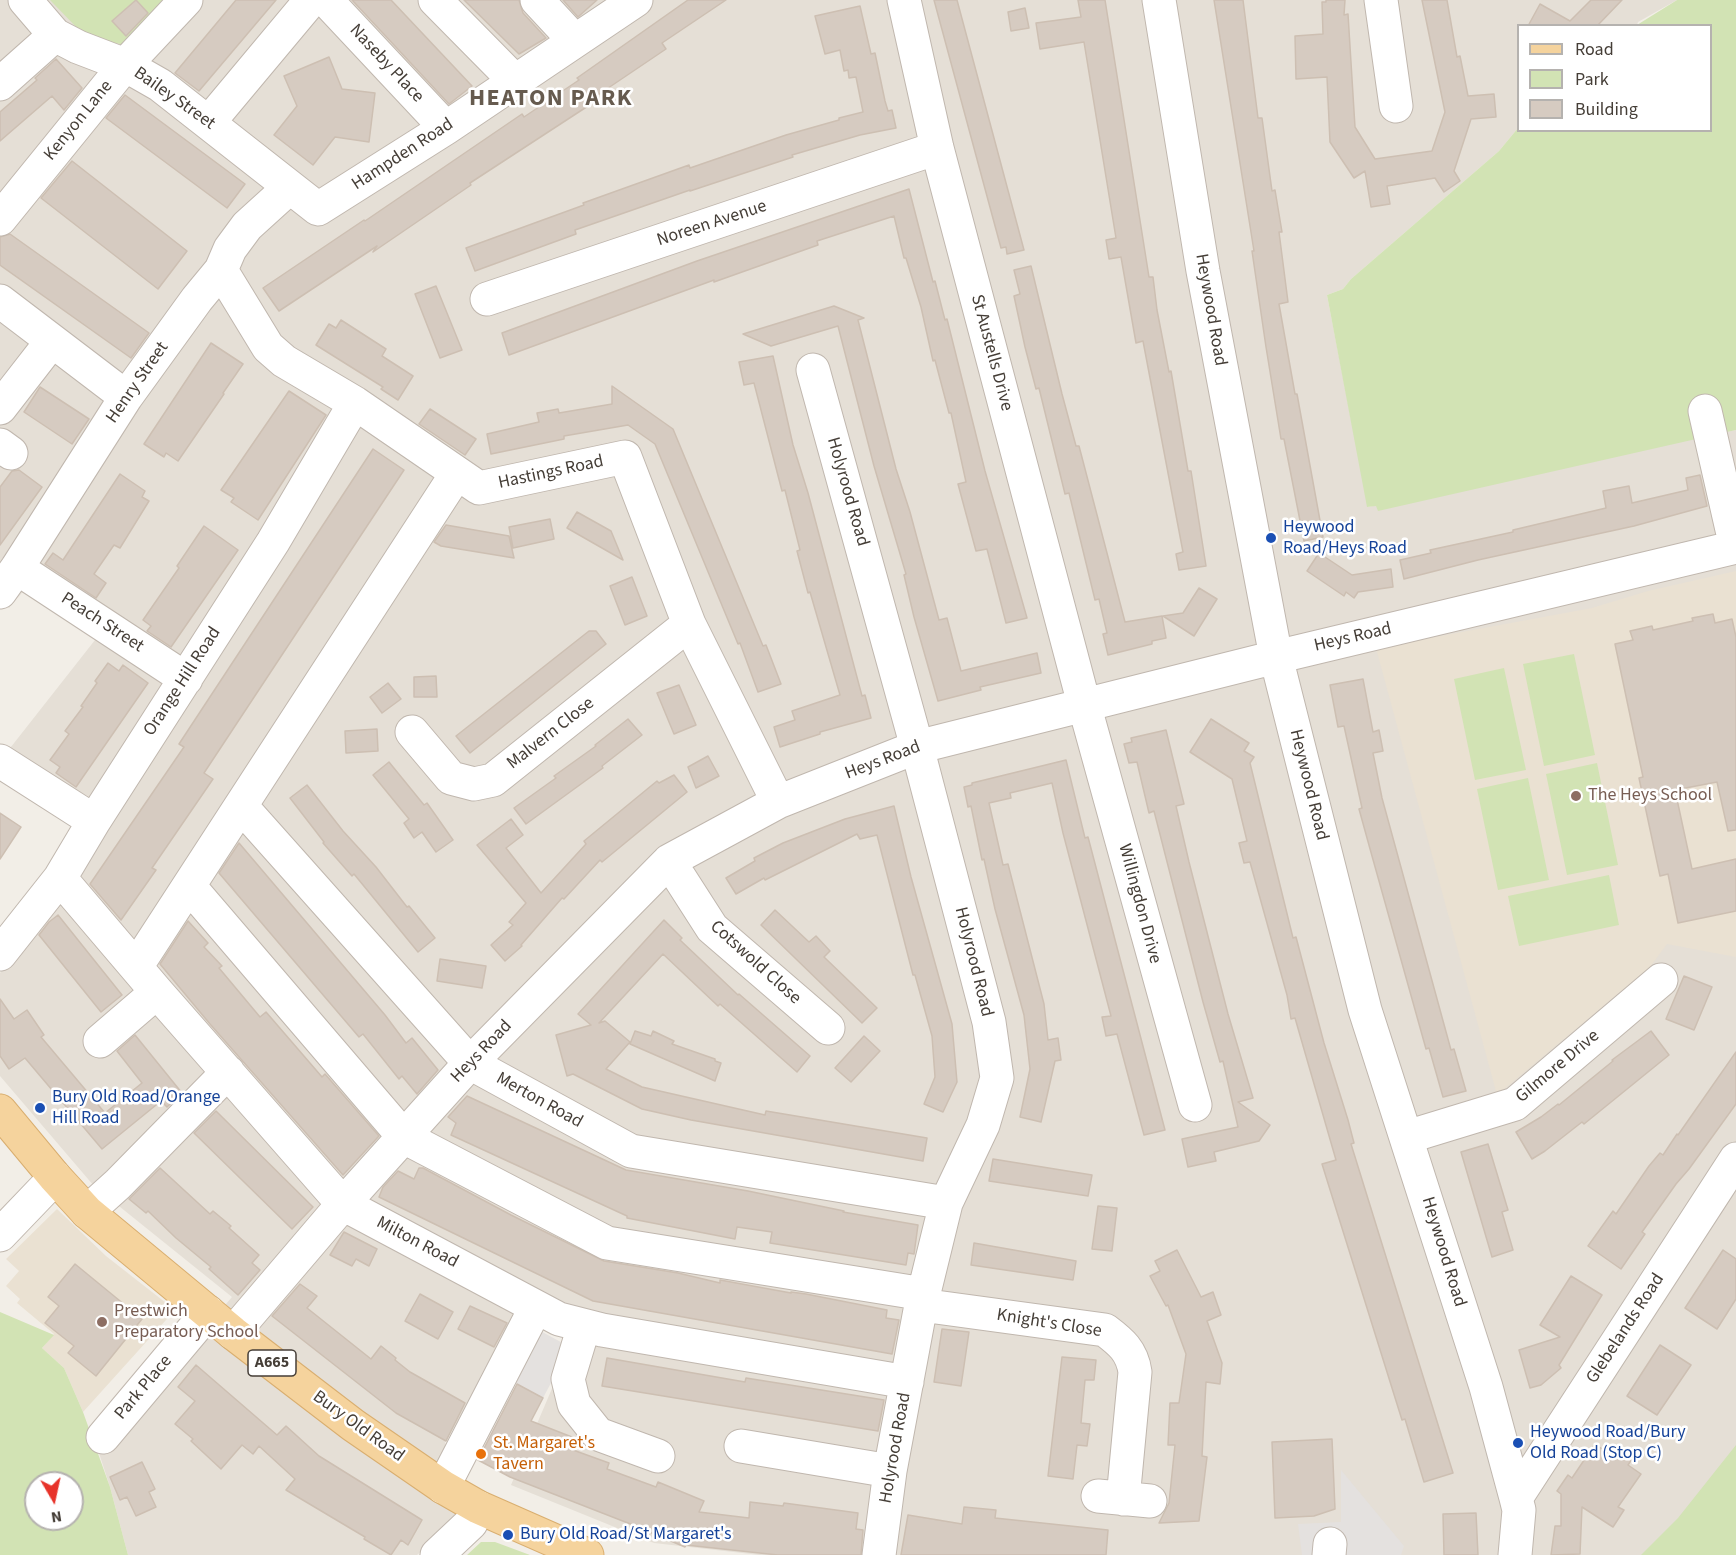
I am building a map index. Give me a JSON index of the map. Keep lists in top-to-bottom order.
{
  "streets": {
    "main road": ["A665", "Bury Old Road"],
    "street": [
      "Naseby Place",
      "Bailey Street",
      "Kenyon Lane",
      "Hampden Road",
      "Noreen Avenue",
      "Heywood Road",
      "St Austells Drive",
      "Henry Street",
      "Hastings Road",
      "Holyrood Road",
      "Peach Street",
      "Heys Road",
      "Orange Hill Road",
      "Malvern Close",
      "Willingdon Drive",
      "Cotswold Close",
      "Gilmore Drive",
      "Merton Road",
      "Milton Road",
      "Knight's Close",
      "Glebelands Road",
      "Park Place"
    ]
  },
  "crossings": [
    ["Naseby Place", "Hampden Road"],
    ["Bailey Street", "Kenyon Lane"],
    ["Bailey Street", "Hampden Road"],
    ["Bailey Street", "Henry Street"],
    ["Noreen Avenue", "St Austells Drive"],
    ["Heywood Road", "Heys Road"],
    ["Heywood Road", "Gilmore Drive"],
    ["Heywood Road", "Glebelands Road"],
    ["St Austells Drive", "Heys Road"],
    ["St Austells Drive", "Willingdon Drive"],
    ["Henry Street", "Hastings Road"],
    ["Henry Street", "Peach Street"],
    ["Hastings Road", "Heys Road"],
    ["Hastings Road", "Orange Hill Road"],
    ["Hastings Road", "Malvern Close"],
    ["Holyrood Road", "Heys Road"],
    ["Holyrood Road", "Merton Road"],
    ["Holyrood Road", "Milton Road"],
    ["Holyrood Road", "Knight's Close"],
    ["Peach Street", "Orange Hill Road"],
    ["Heys Road", "Willingdon Drive"],
    ["Heys Road", "Cotswold Close"],
    ["Heys Road", "Merton Road"],
    ["Heys Road", "Milton Road"],
    ["Heys Road", "Bury Old Road"],
    ["Orange Hill Road", "Milton Road"],
    ["Park Place", "Bury Old Road"]
  ],
  "districts": ["HEATON PARK"],
  "places": [
    "Heywood Road/Heys Road",
    "The Heys School",
    "Bury Old Road/Orange Hill Road",
    "Prestwich Preparatory School",
    "Heywood Road/Bury Old Road (Stop C)",
    "St. Margaret's Tavern",
    "Bury Old Road/St Margaret's"
  ],
  "legend": ["Road", "Park", "Building"],
  "north": "bottom"
}
